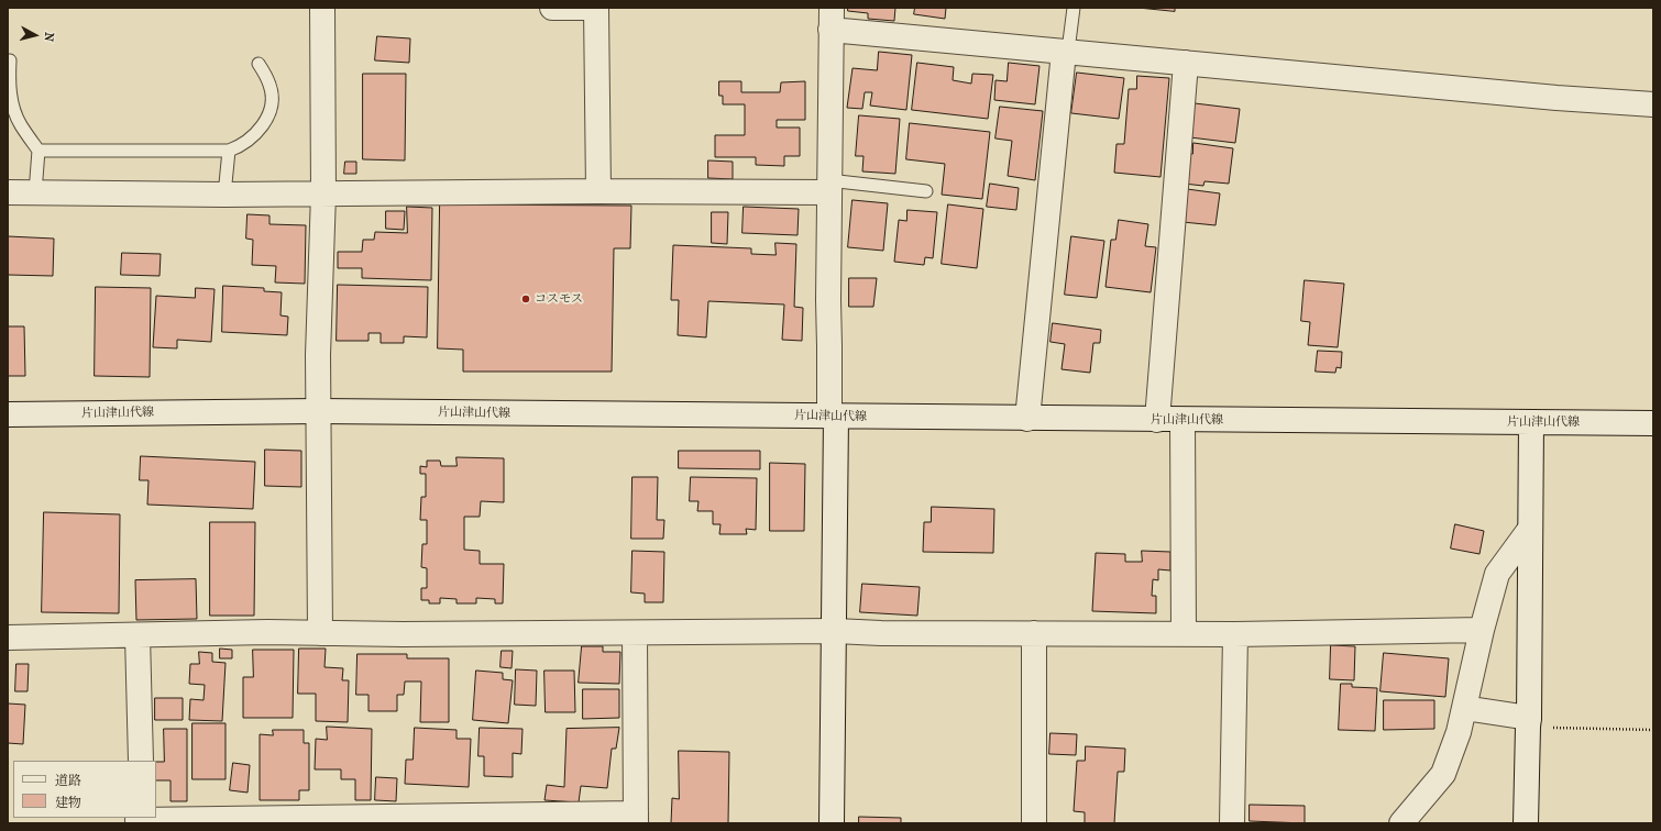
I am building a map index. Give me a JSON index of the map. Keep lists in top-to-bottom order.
{
  "streets": {
    "street": ["片山津山代線"]
  },
  "places": ["コスモス"],
  "legend": ["道路", "建物"],
  "north": "right"
}
